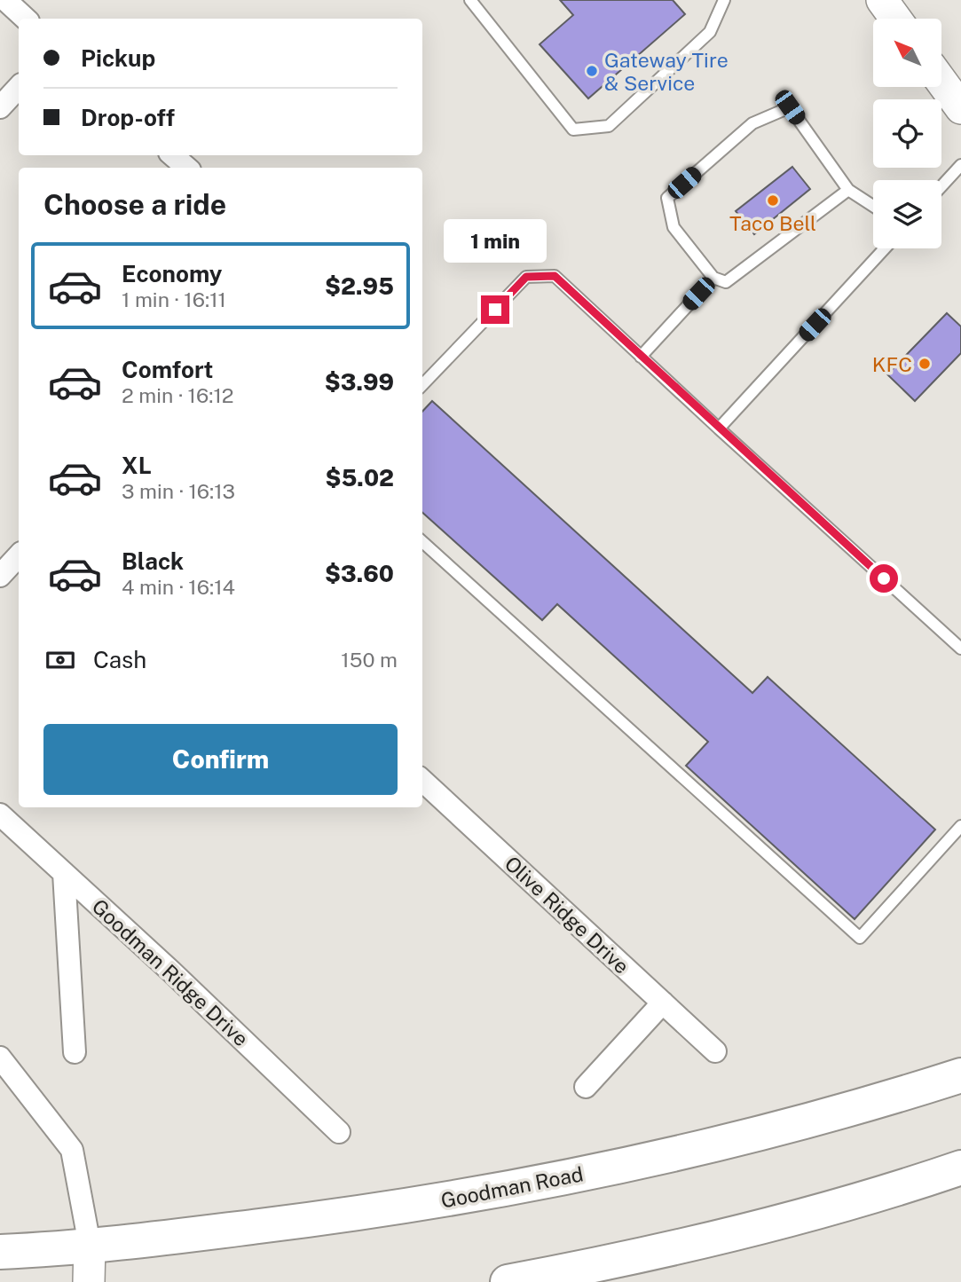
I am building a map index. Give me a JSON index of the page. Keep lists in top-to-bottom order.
{
  "streets": {
    "highway": ["Goodman Road"],
    "street": ["Olive Ridge Drive", "Goodman Ridge Drive"]
  },
  "places": ["Gateway Tire & Service", "Taco Bell", "KFC"],
  "north": "top left",
  "page": {
    "banner": ["Pickup", "Drop-off"],
    "heading": "Choose a ride",
    "bubble": "1 min",
    "list": [
      {
        "name": "Economy",
        "note": "1 min · 16:11",
        "value": "$2.95"
      },
      {
        "name": "Comfort",
        "note": "2 min · 16:12",
        "value": "$3.99"
      },
      {
        "name": "XL",
        "note": "3 min · 16:13",
        "value": "$5.02"
      },
      {
        "name": "Black",
        "note": "4 min · 16:14",
        "value": "$3.60"
      }
    ],
    "pay": ["Cash", "150 m"],
    "buttons": "Confirm"
  }
}
